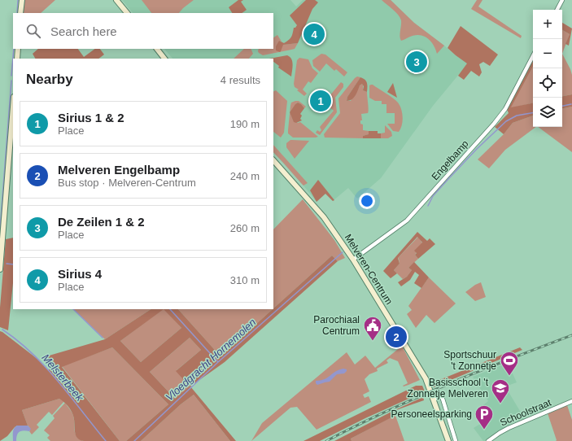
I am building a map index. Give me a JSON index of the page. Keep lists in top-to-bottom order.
{
  "streets": {
    "main road": ["Melveren-Centrum"],
    "street": ["Engelbamp", "Schoolstraat"]
  },
  "crossings": [
    ["Engelbamp", "Melveren-Centrum"]
  ],
  "water": ["Vloedgracht Hornemolen", "Melsterbeek"],
  "places": {
    "public building": ["Parochiaal Centrum"],
    "sports": ["Sportschuur 't Zonnetje"],
    "school or university": ["Basisschool 't Zonnetje Melveren"],
    "parking": ["Personeelsparking"]
  },
  "page": {
    "map_buttons": ["+", "−"],
    "search": "Search here",
    "pins": [
      "4",
      "3",
      "1",
      "2"
    ],
    "heading": ["Nearby", "4 results"],
    "list": [
      {
        "mark": "1",
        "name": "Sirius 1 & 2",
        "note": "Place",
        "value": "190 m"
      },
      {
        "mark": "2",
        "name": "Melveren Engelbamp",
        "note": "Bus stop · Melveren-Centrum",
        "value": "240 m"
      },
      {
        "mark": "3",
        "name": "De Zeilen 1 & 2",
        "note": "Place",
        "value": "260 m"
      },
      {
        "mark": "4",
        "name": "Sirius 4",
        "note": "Place",
        "value": "310 m"
      }
    ]
  }
}
